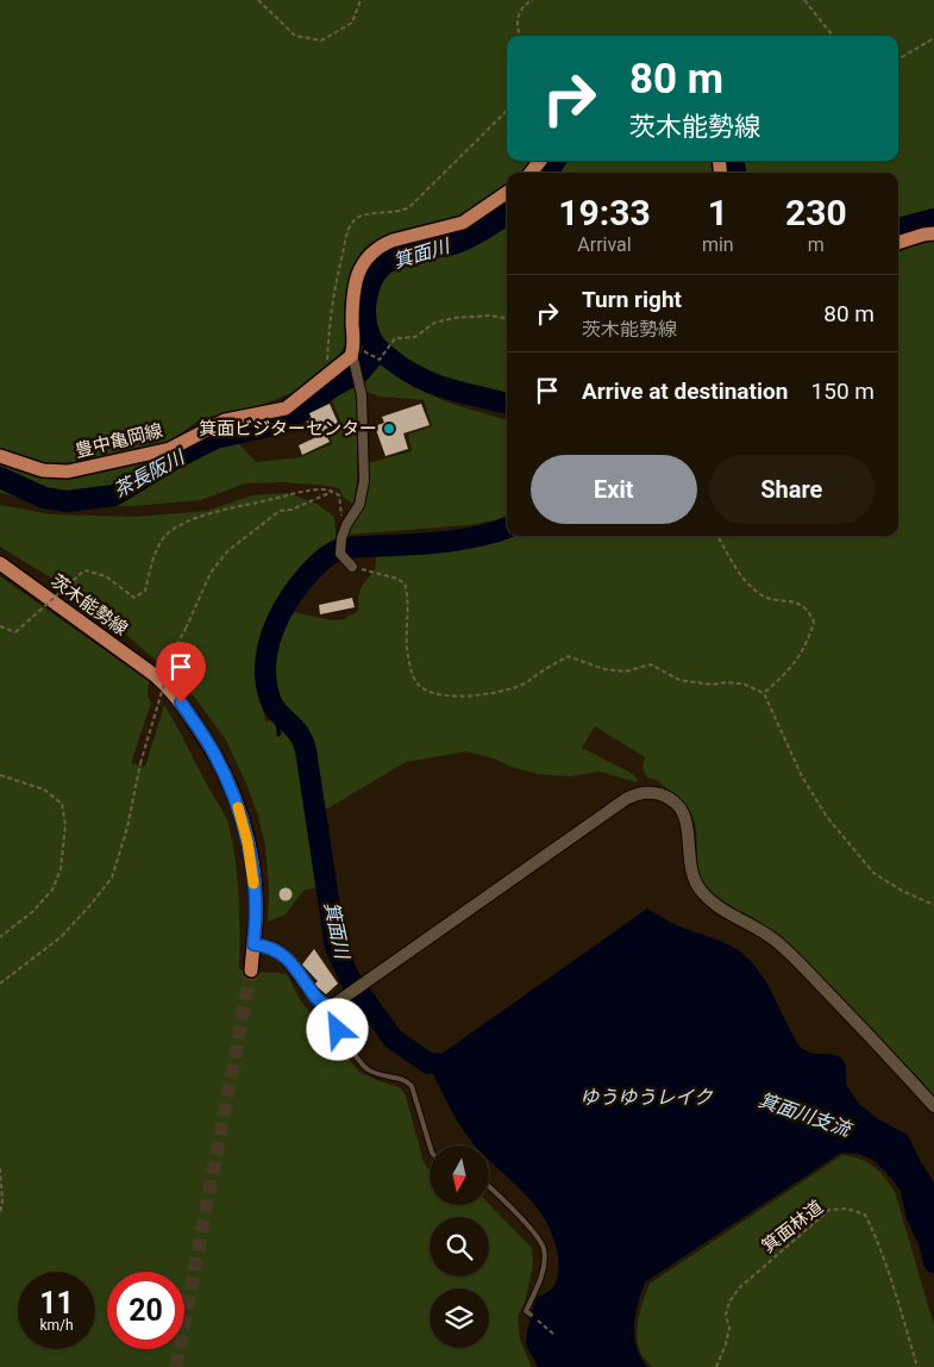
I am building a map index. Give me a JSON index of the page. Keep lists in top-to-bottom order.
{
  "streets": {
    "main road": ["豊中亀岡線", "茨木能勢線"],
    "path": ["箕面林道"]
  },
  "water": [
    "箕面川",
    "茶長阪川",
    "ゆうゆうレイク",
    "箕面川支流"
  ],
  "places": ["箕面ビジターセンター"],
  "north": "bottom",
  "page": {
    "turn": ["80 m", "茨木能勢線"],
    "eta": [
      "19:33",
      "Arrival",
      "1",
      "min",
      "230",
      "m"
    ],
    "list": [
      {
        "name": "Turn right",
        "note": "茨木能勢線",
        "value": "80 m"
      },
      {
        "name": "Arrive at destination",
        "value": "150 m"
      }
    ],
    "buttons": ["Exit", "Share"],
    "speed": "11 km/h",
    "limit": "20"
  }
}
